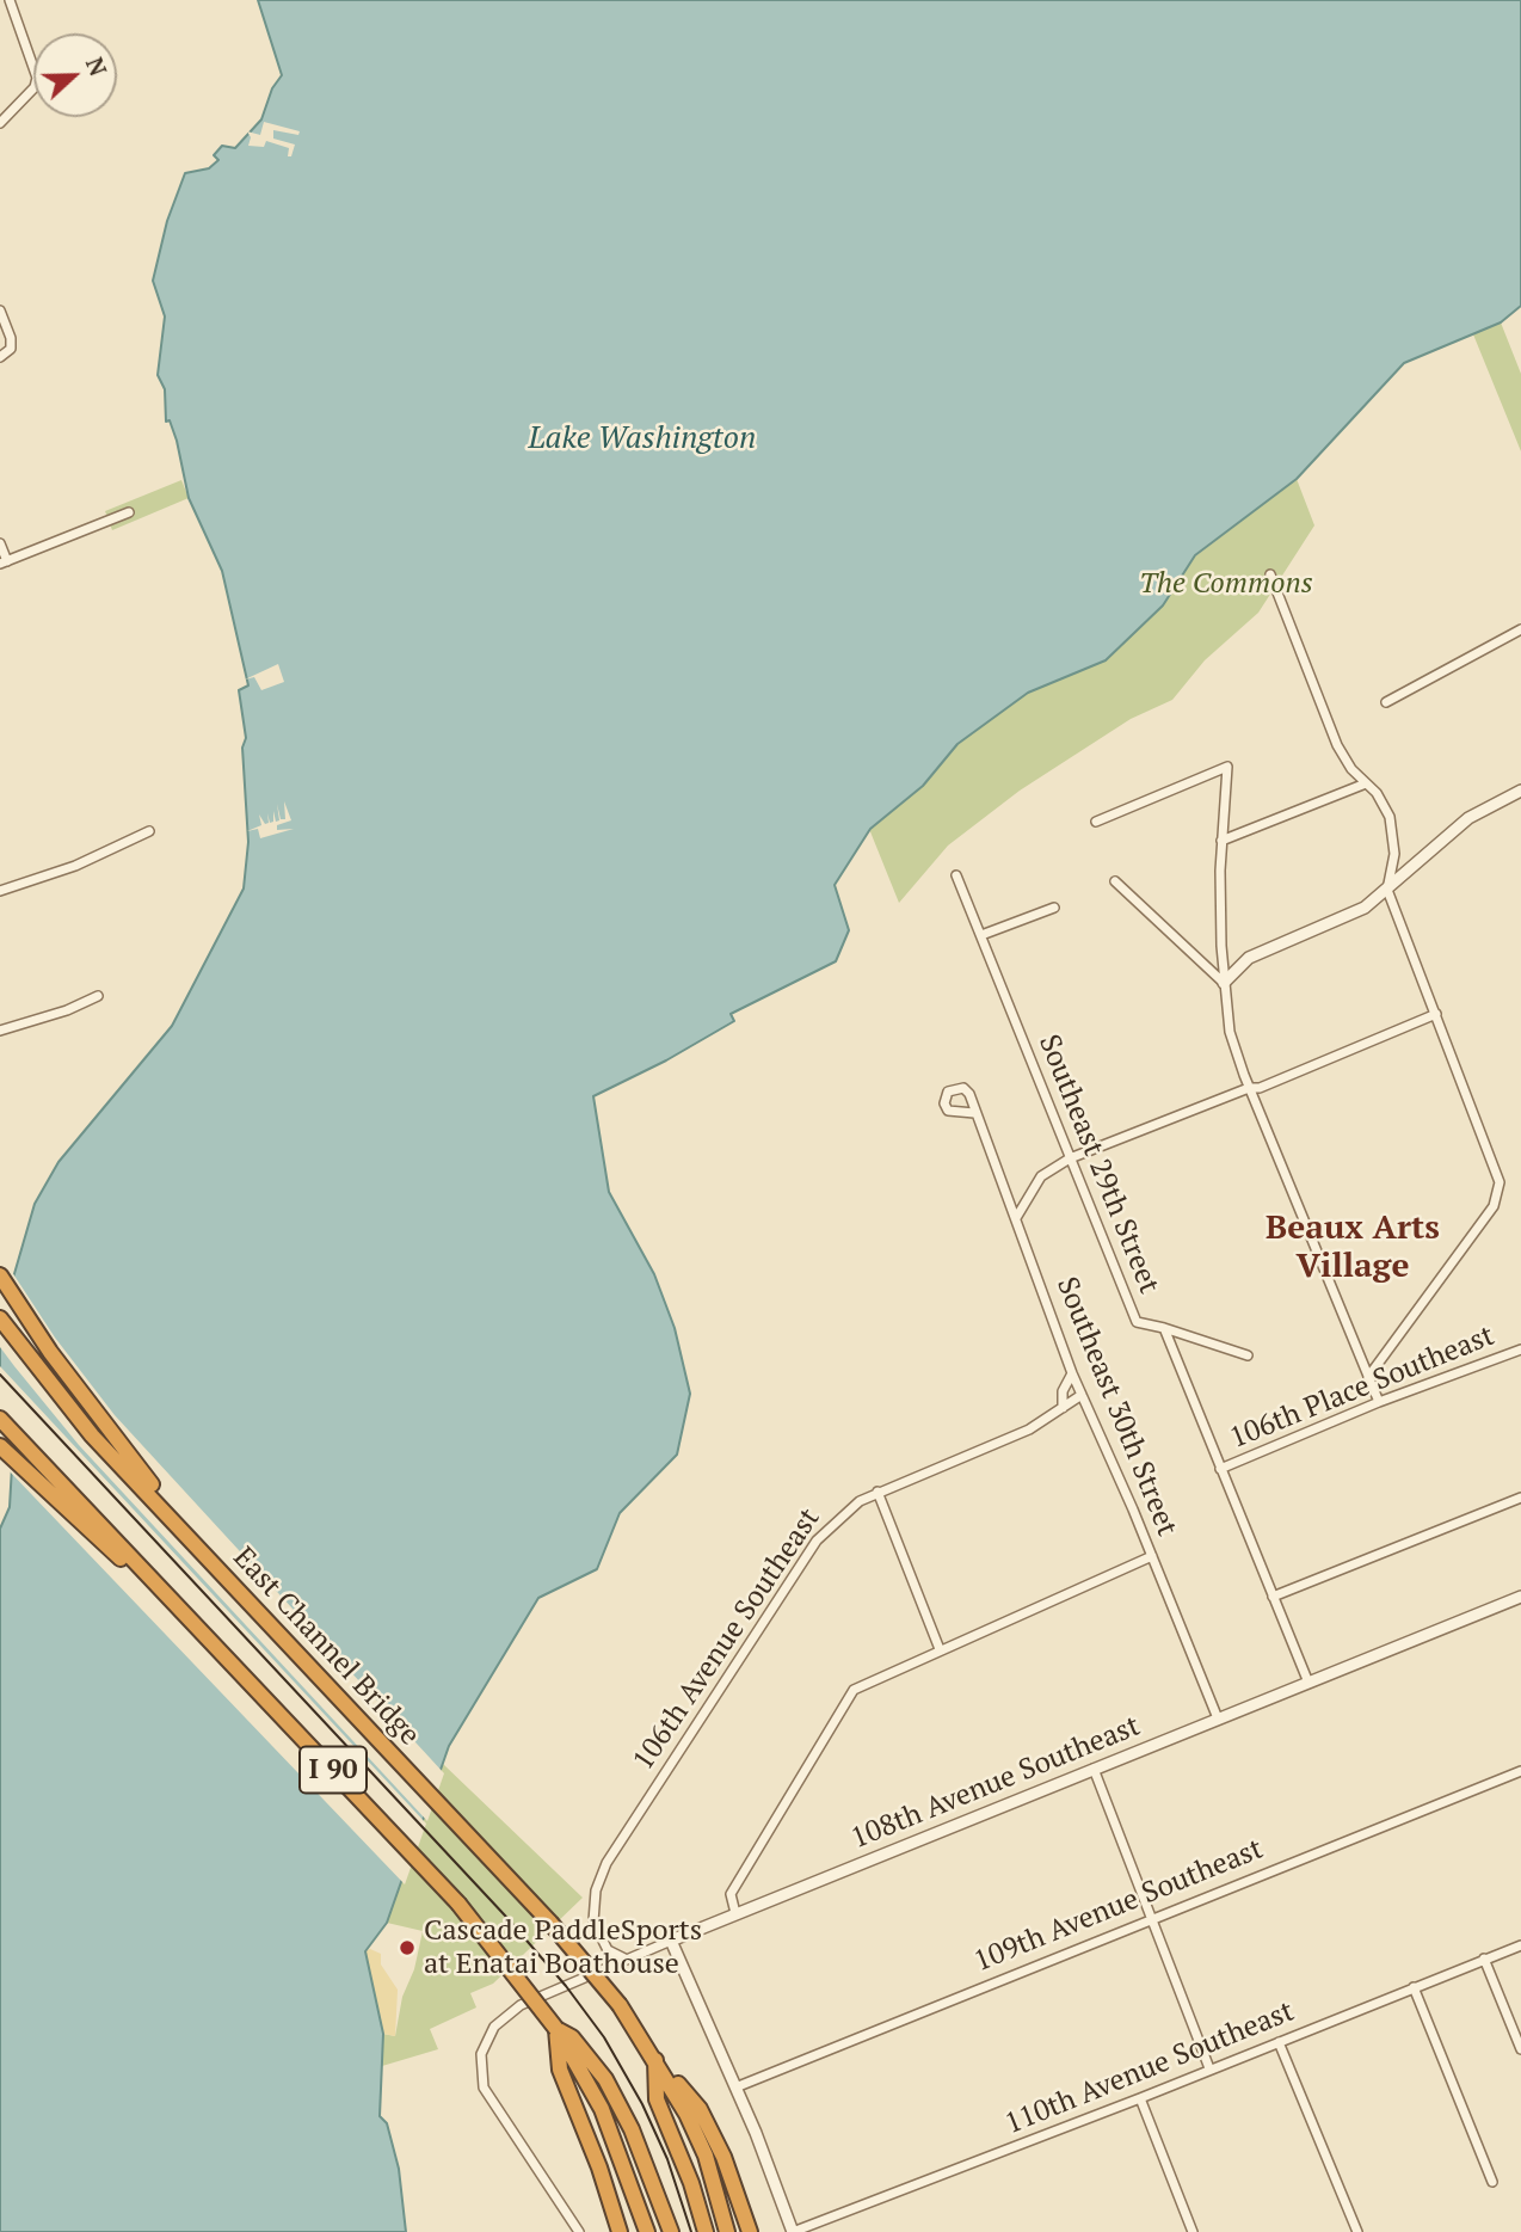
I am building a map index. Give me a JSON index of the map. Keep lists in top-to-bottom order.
{
  "streets": {
    "highway": ["East Channel Bridge", "I 90"],
    "street": [
      "Southeast 29th Street",
      "106th Place Southeast",
      "Southeast 30th Street",
      "106th Avenue Southeast",
      "108th Avenue Southeast",
      "109th Avenue Southeast",
      "110th Avenue Southeast"
    ]
  },
  "crossings": [
    ["Southeast 29th Street", "106th Place Southeast"],
    ["Southeast 29th Street", "108th Avenue Southeast"],
    ["Southeast 30th Street", "106th Avenue Southeast"],
    ["Southeast 30th Street", "108th Avenue Southeast"],
    ["106th Avenue Southeast", "108th Avenue Southeast"],
    ["East Channel Bridge", "I 90"]
  ],
  "districts": ["Beaux Arts Village"],
  "water": ["Lake Washington"],
  "parks": ["The Commons"],
  "places": ["Cascade PaddleSports at Enatai Boathouse"],
  "north": "right"
}
